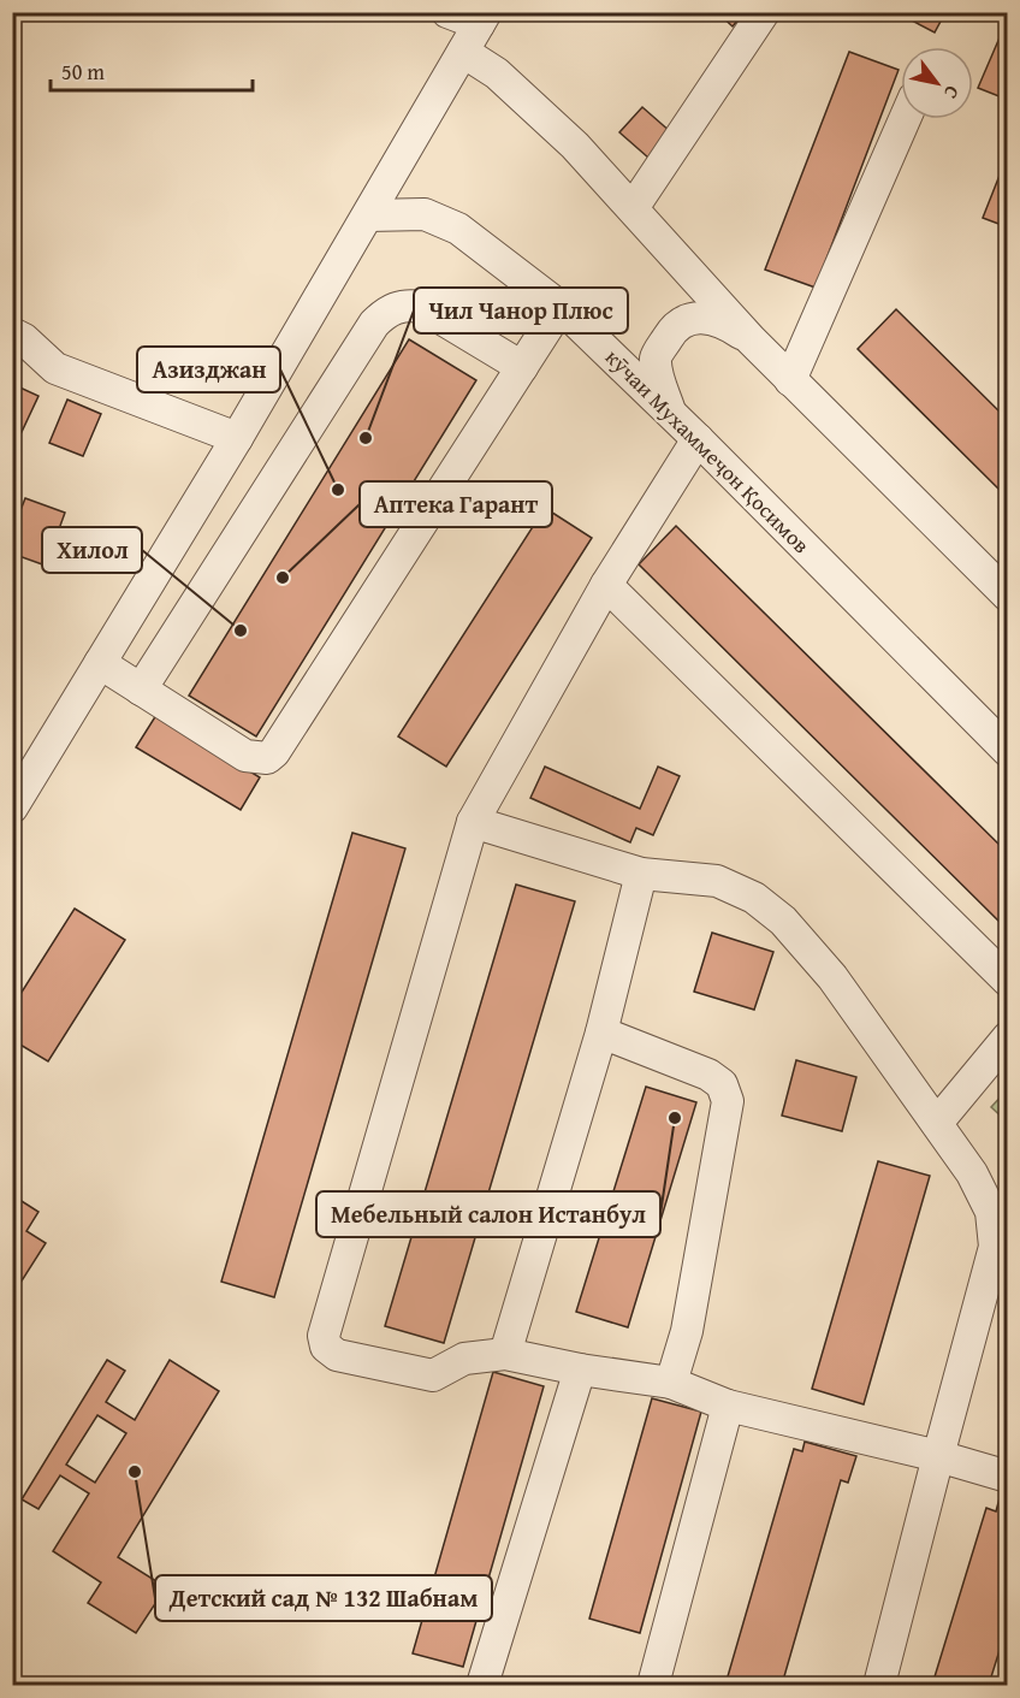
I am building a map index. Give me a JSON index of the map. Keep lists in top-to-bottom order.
{
  "streets": {
    "street": ["кӯчаи Мухаммеҷон Қосимов"]
  },
  "places": [
    "Чил Чанор Плюс",
    "Азизджан",
    "Аптека Гарант",
    "Хилол",
    "Мебельный салон Истанбул",
    "Детский сад № 132 Шабнам"
  ],
  "scale_bar": "50 m",
  "north": "bottom right"
}
